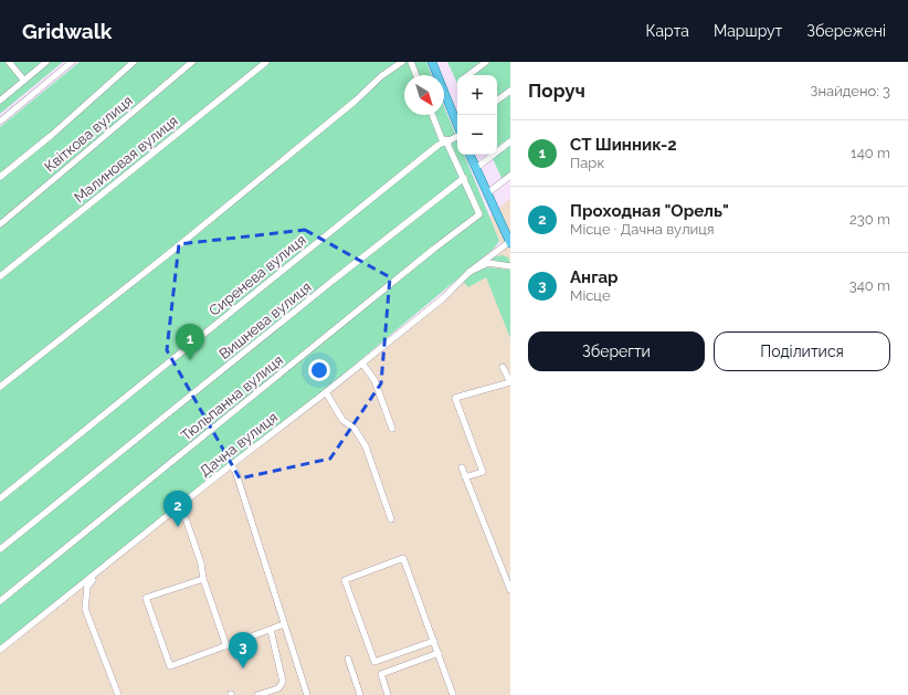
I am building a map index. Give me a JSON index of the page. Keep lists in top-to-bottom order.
{
  "streets": {
    "street": [
      "Квіткова вулиця",
      "Малиновая вулиця",
      "Сиренева вулиця",
      "Вишнева вулиця",
      "Тюльпанна вулиця",
      "Дачна вулиця"
    ]
  },
  "crossings": [
    ["Вишнева вулиця", "Тюльпанна вулиця"]
  ],
  "north": "bottom right",
  "page": {
    "header": "Gridwalk",
    "nav": ["Карта", "Маршрут", "Збережені"],
    "heading": ["Поруч", "Знайдено: 3"],
    "map_buttons": ["+", "−"],
    "list": [
      {
        "mark": "1",
        "name": "СТ Шинник-2",
        "note": "Парк",
        "value": "140 m"
      },
      {
        "mark": "2",
        "name": "Проходная \"Орель\"",
        "note": "Місце · Дачна вулиця",
        "value": "230 m"
      },
      {
        "mark": "3",
        "name": "Ангар",
        "note": "Місце",
        "value": "340 m"
      }
    ],
    "buttons": ["Зберегти", "Поділитися"],
    "pins": ["1", "2", "3"]
  }
}
